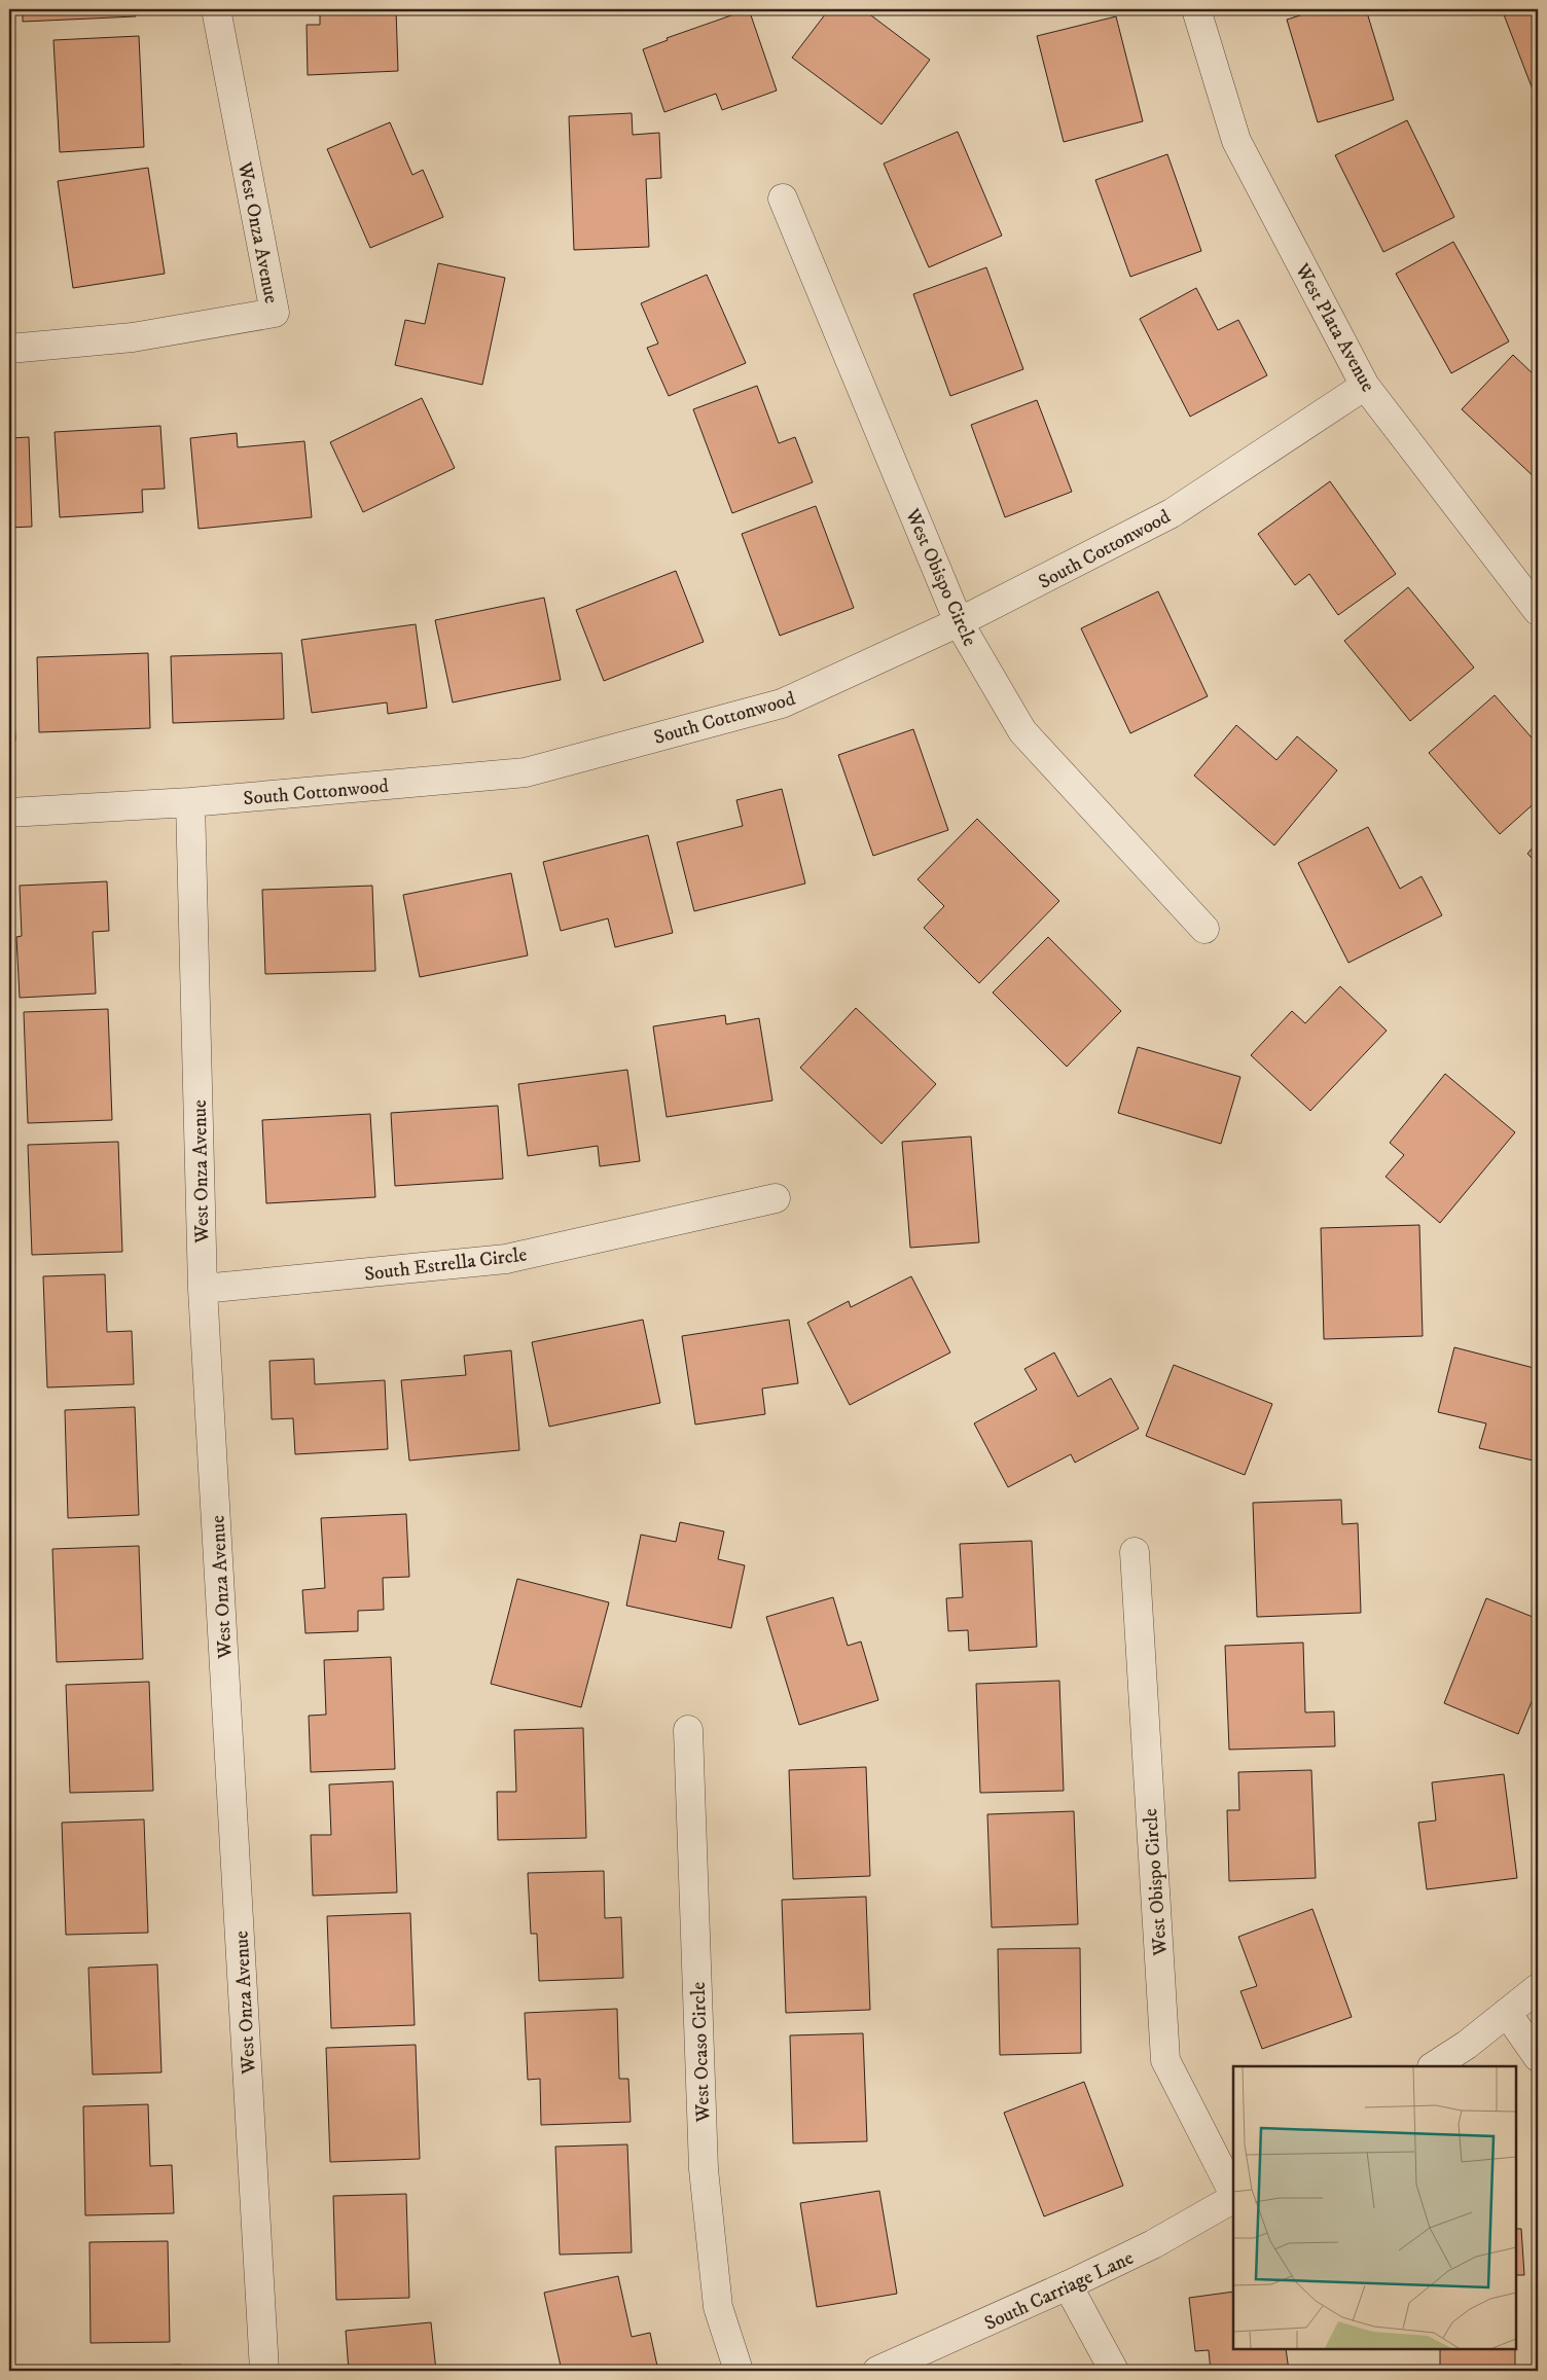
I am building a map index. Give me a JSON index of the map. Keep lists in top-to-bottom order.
{
  "streets": {
    "street": [
      "West Onza Avenue",
      "West Plata Avenue",
      "South Cottonwood",
      "West Obispo Circle",
      "South Estrella Circle",
      "West Ocaso Circle",
      "South Carriage Lane"
    ]
  },
  "crossings": [
    ["West Onza Avenue", "South Cottonwood"],
    ["West Onza Avenue", "South Estrella Circle"],
    ["West Plata Avenue", "South Cottonwood"],
    ["South Cottonwood", "West Obispo Circle"]
  ]
}
